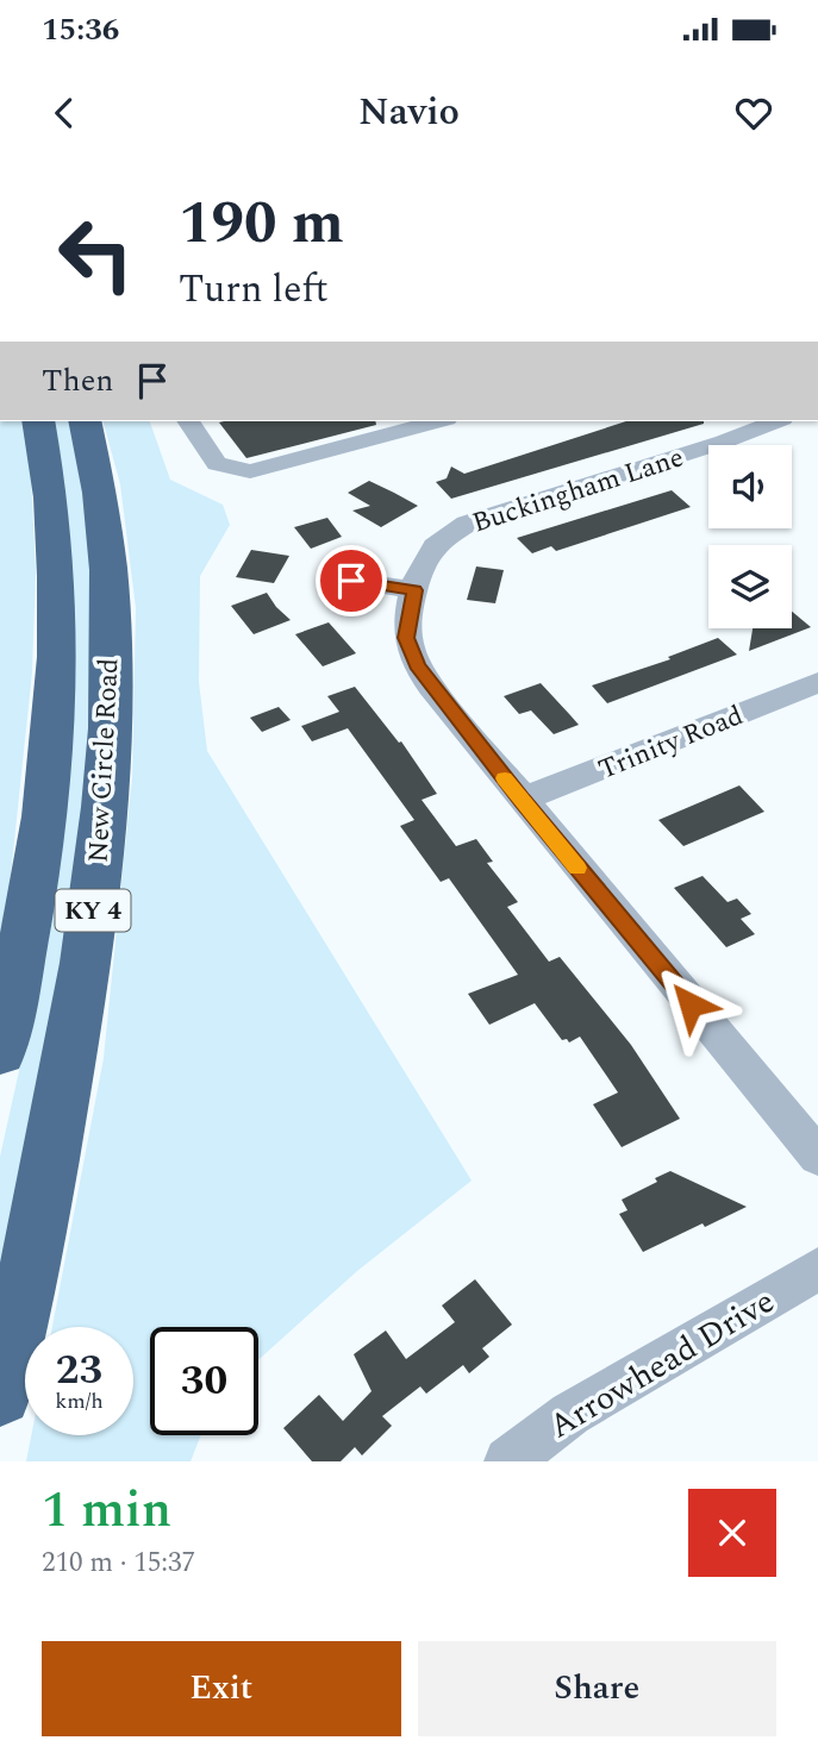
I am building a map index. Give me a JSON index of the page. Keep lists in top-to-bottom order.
{
  "streets": {
    "highway": ["New Circle Road", "KY 4"],
    "street": ["Buckingham Lane", "Trinity Road", "Arrowhead Drive"]
  },
  "crossings": [
    ["Buckingham Lane", "Trinity Road"]
  ],
  "page": {
    "status": "15:36",
    "header": "Navio",
    "turn": ["190 m", "Turn left"],
    "then": "Then",
    "speed": "23 km/h",
    "limit": "30",
    "heading": ["1 min", "210 m · 15:37"],
    "buttons": ["Exit", "Share"]
  }
}
